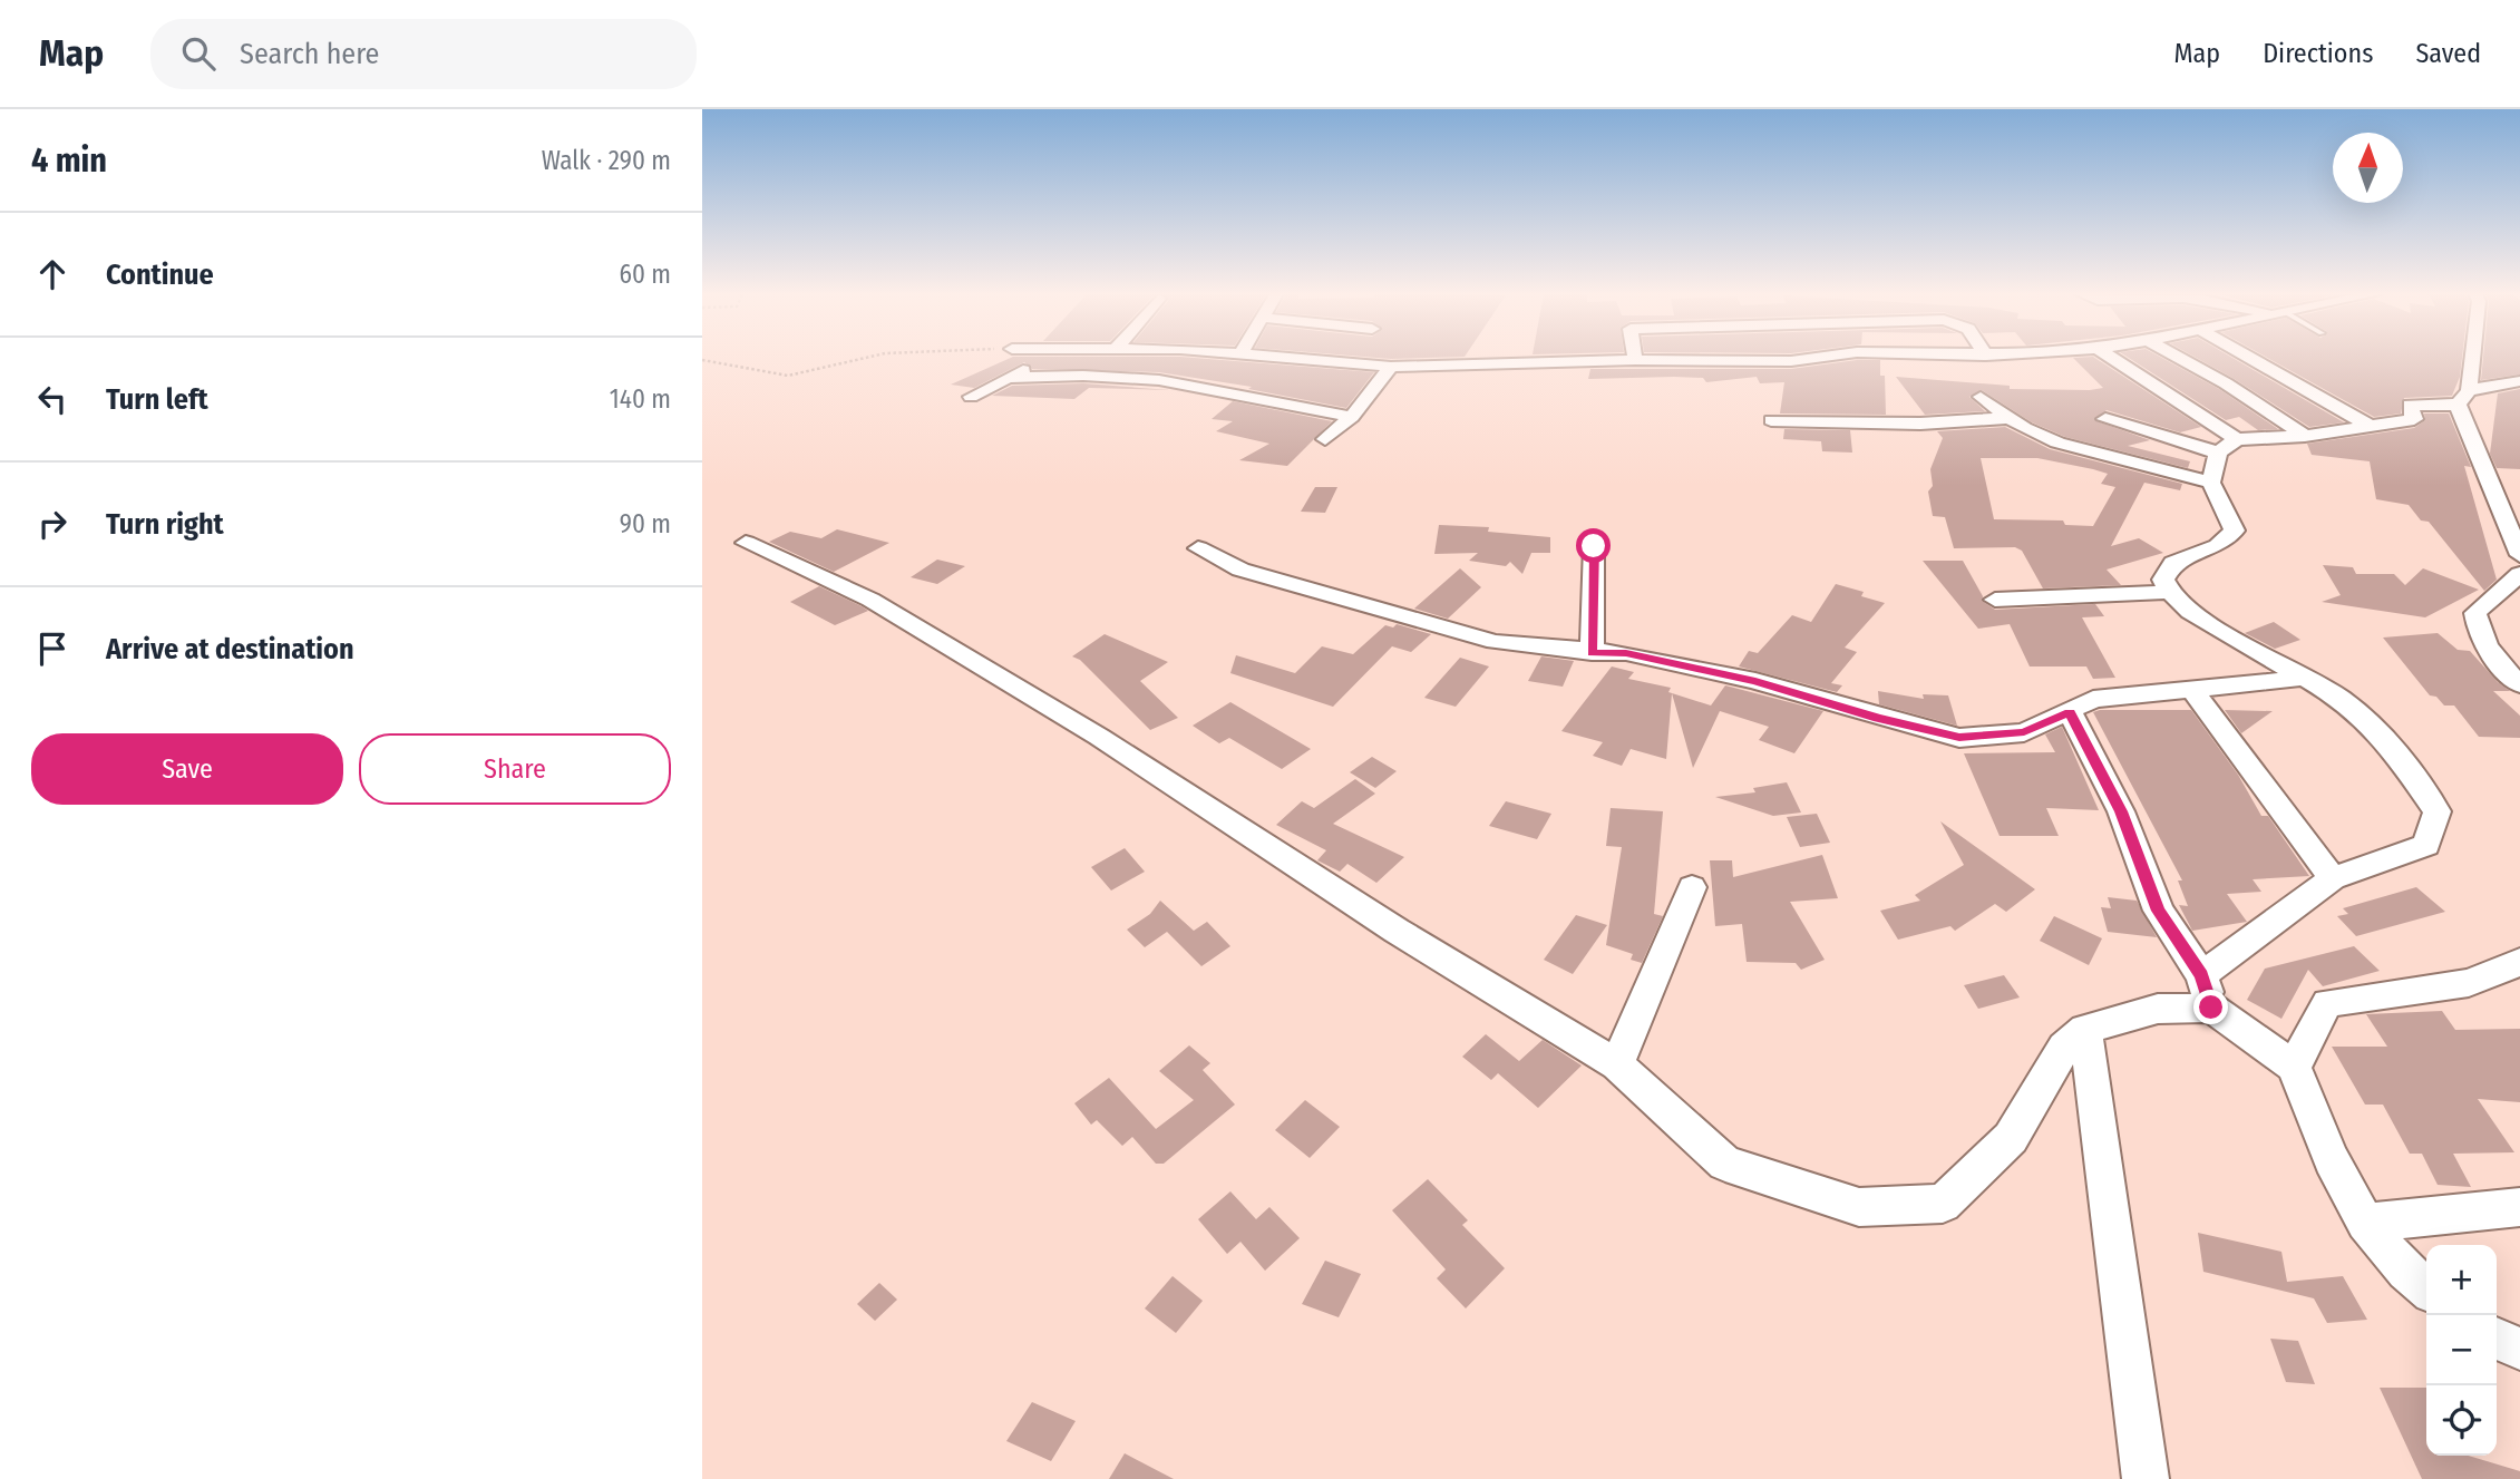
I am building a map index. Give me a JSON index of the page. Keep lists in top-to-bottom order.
{
  "north": "top",
  "page": {
    "header": "Map",
    "search": "Search here",
    "nav": ["Map", "Directions", "Saved"],
    "heading": ["4 min", "Walk · 290 m"],
    "list": [
      ["Continue", "60 m"],
      ["Turn left", "140 m"],
      ["Turn right", "90 m"],
      "Arrive at destination"
    ],
    "buttons": ["Save", "Share"],
    "map_buttons": ["+", "−"]
  }
}
